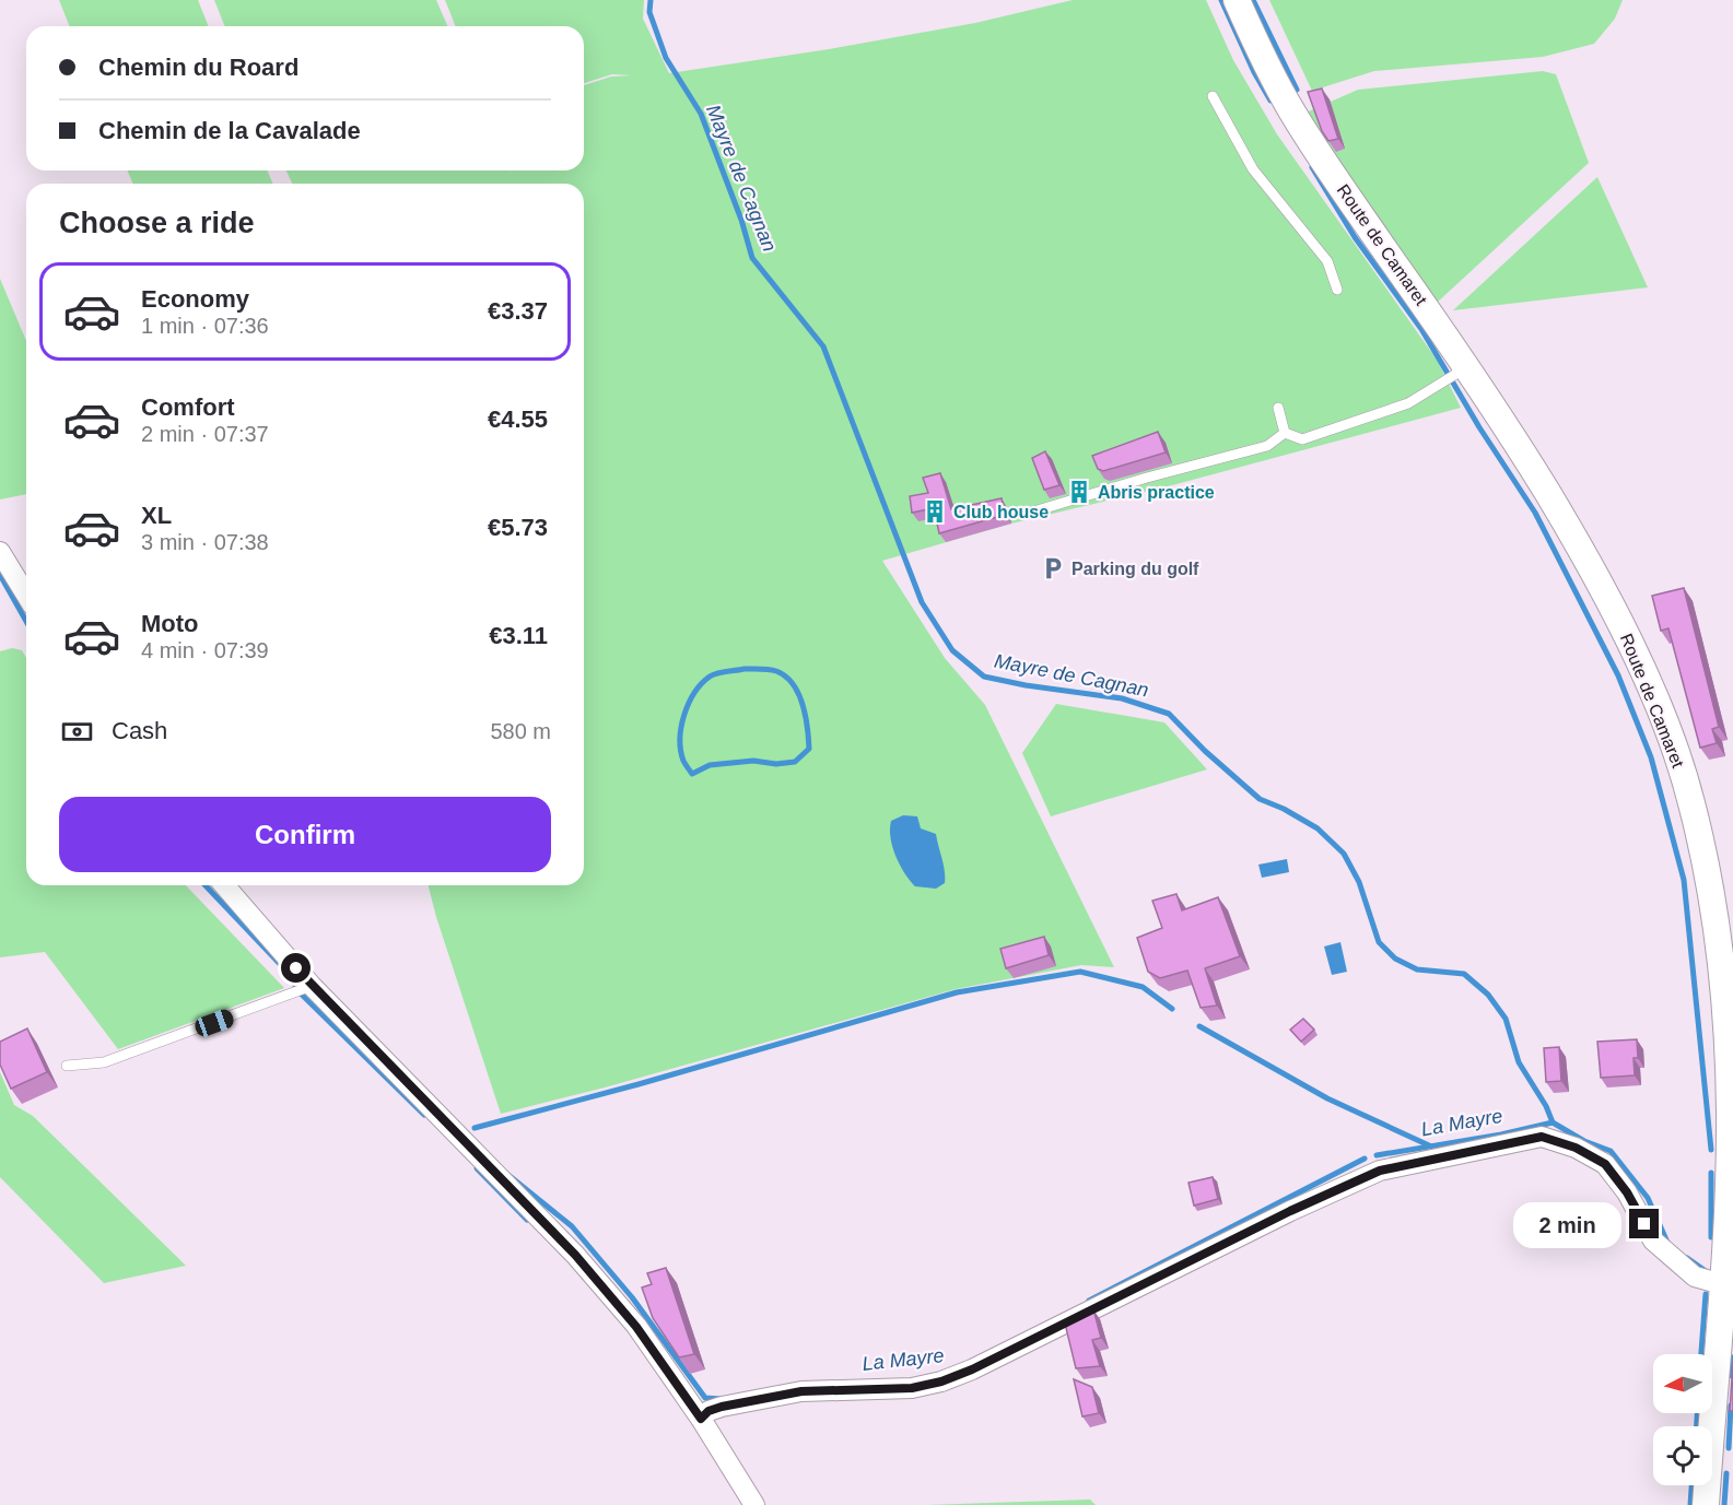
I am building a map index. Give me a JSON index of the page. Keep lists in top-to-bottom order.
{
  "streets": {
    "main road": ["Route de Camaret"]
  },
  "water": ["Mayre de Cagnan", "La Mayre"],
  "places": {
    "building": ["Abris practice", "Club house"],
    "parking": ["Parking du golf"]
  },
  "north": "left",
  "page": {
    "banner": ["Chemin du Roard", "Chemin de la Cavalade"],
    "heading": "Choose a ride",
    "list": [
      {
        "name": "Economy",
        "note": "1 min · 07:36",
        "value": "€3.37"
      },
      {
        "name": "Comfort",
        "note": "2 min · 07:37",
        "value": "€4.55"
      },
      {
        "name": "XL",
        "note": "3 min · 07:38",
        "value": "€5.73"
      },
      {
        "name": "Moto",
        "note": "4 min · 07:39",
        "value": "€3.11"
      }
    ],
    "pay": ["Cash", "580 m"],
    "buttons": "Confirm",
    "bubble": "2 min"
  }
}
